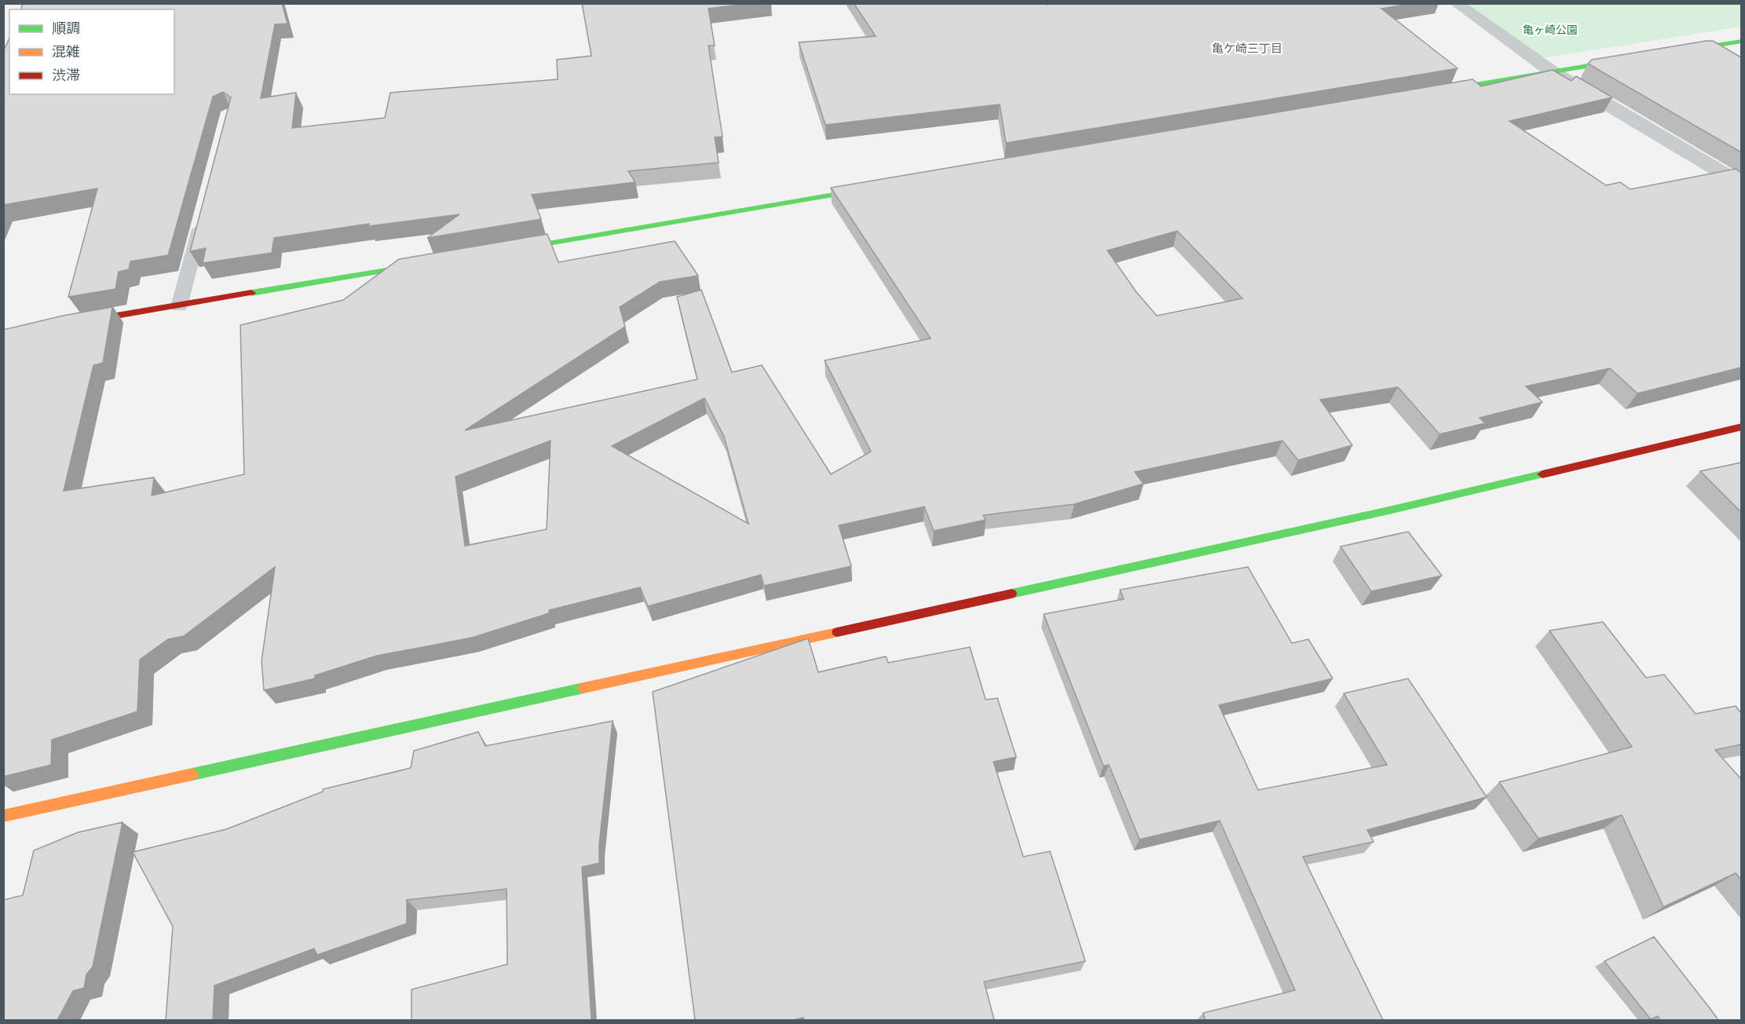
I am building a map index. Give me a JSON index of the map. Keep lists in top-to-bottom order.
{
  "districts": ["亀ケ崎三丁目"],
  "parks": ["亀ヶ崎公園"],
  "legend": ["順調", "混雑", "渋滞"]
}
